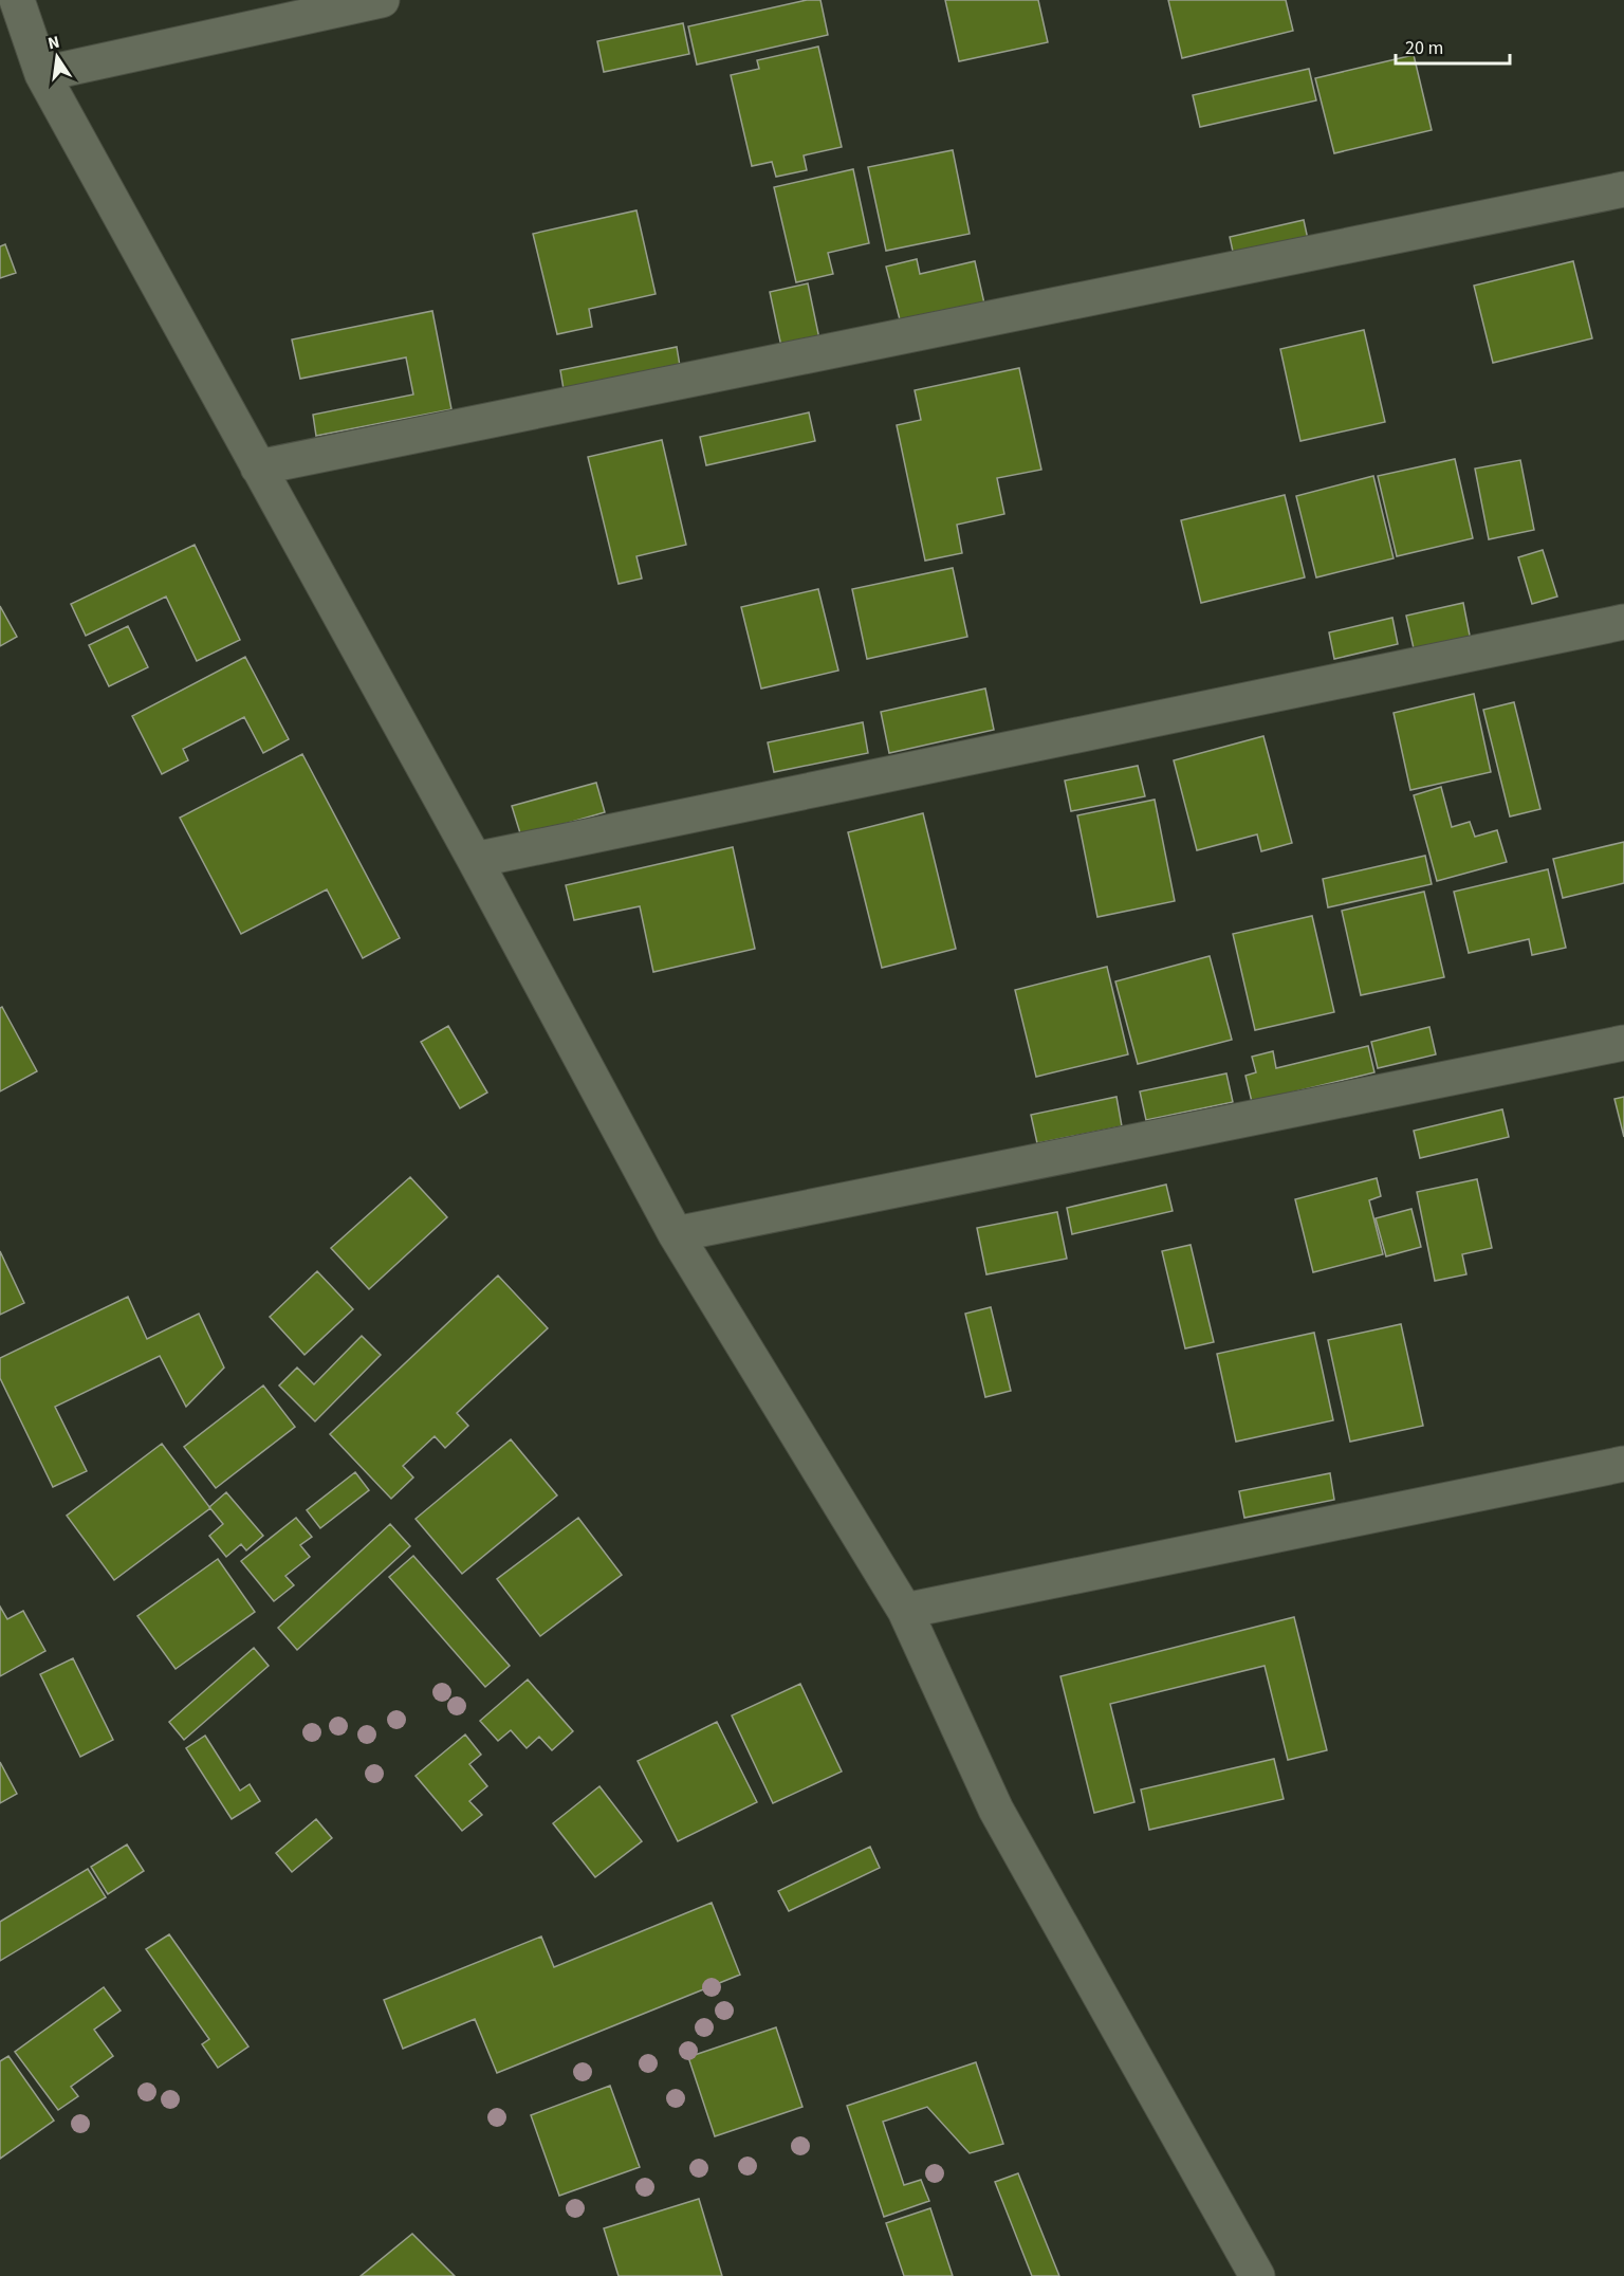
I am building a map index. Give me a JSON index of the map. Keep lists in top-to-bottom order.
{
  "scale_bar": "20 m",
  "north": "top"
}
